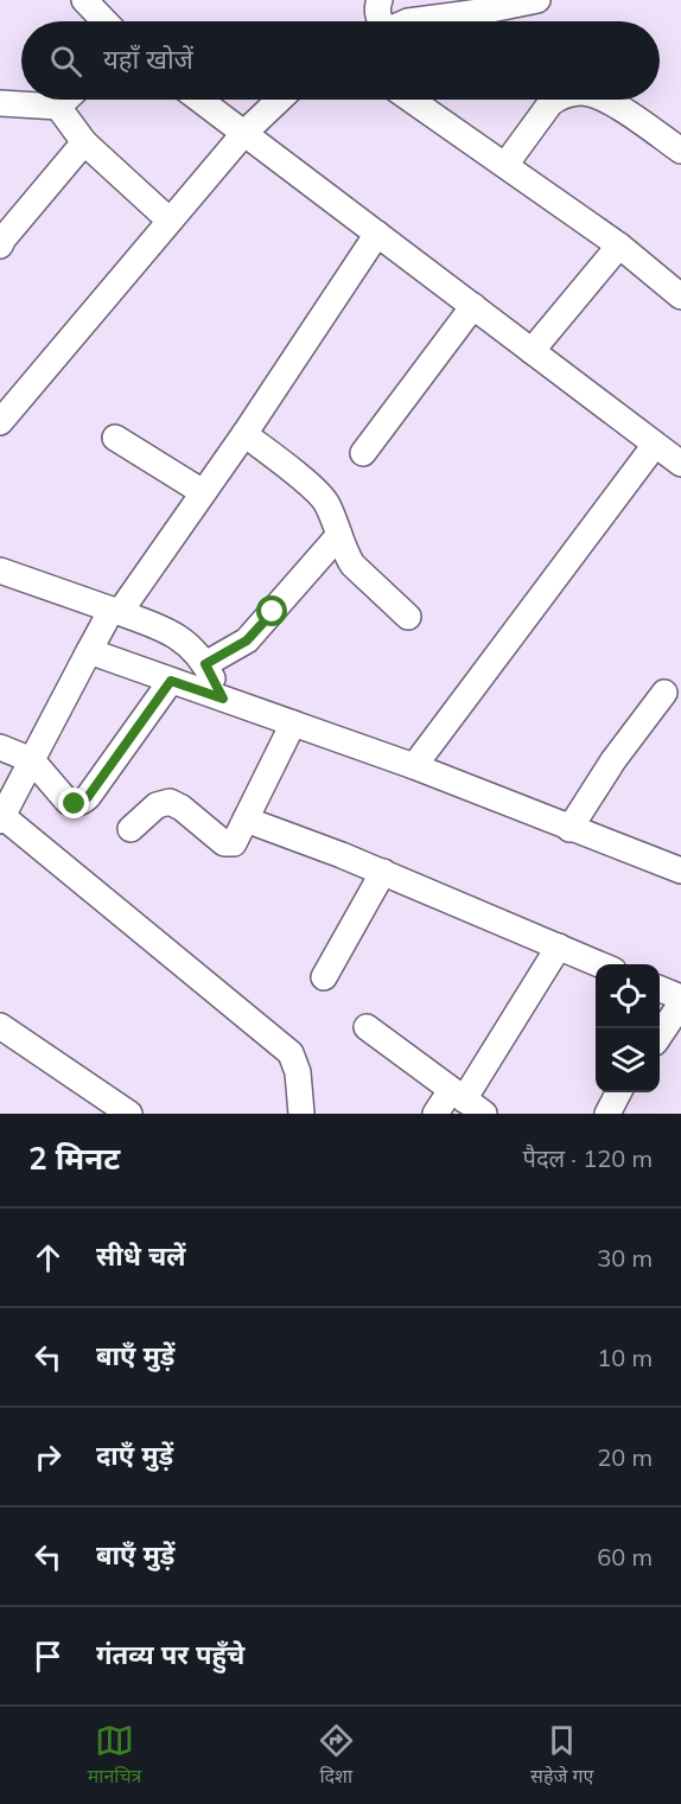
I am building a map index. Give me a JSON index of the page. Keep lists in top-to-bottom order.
{
  "page": {
    "search": "यहाँ खोजें",
    "heading": ["2 मिनट", "पैदल · 120 m"],
    "list": [
      ["सीधे चलें", "30 m"],
      ["बाएँ मुड़ें", "10 m"],
      ["दाएँ मुड़ें", "20 m"],
      ["बाएँ मुड़ें", "60 m"],
      "गंतव्य पर पहुँचे"
    ],
    "nav": ["मानचित्र", "दिशा", "सहेजे गए"]
  }
}
